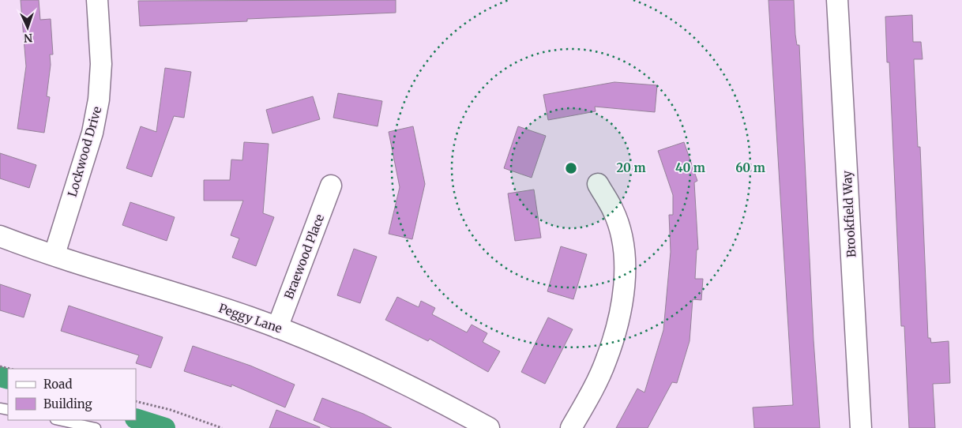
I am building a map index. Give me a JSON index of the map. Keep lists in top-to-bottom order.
{
  "streets": {
    "street": [
      "Lockwood Drive",
      "Brookfield Way",
      "Braewood Place",
      "Peggy Lane"
    ]
  },
  "crossings": [
    ["Lockwood Drive", "Peggy Lane"],
    ["Braewood Place", "Peggy Lane"]
  ],
  "legend": ["Road", "Building"],
  "north": "bottom",
  "rings": ["20 m", "40 m", "60 m"]
}
